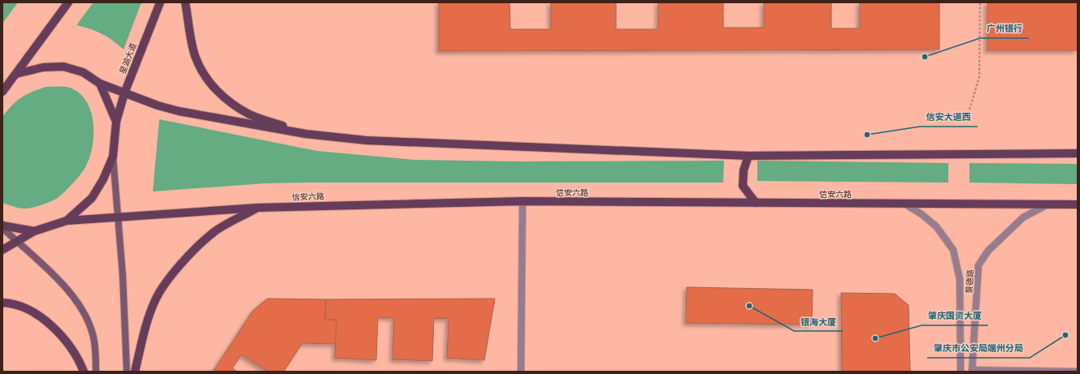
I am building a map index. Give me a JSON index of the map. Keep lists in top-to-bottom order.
{
  "streets": {
    "main road": ["星湖大道", "信安六路"],
    "street": ["景德路"]
  },
  "crossings": [
    ["星湖大道", "信安六路"],
    ["信安六路", "景德路"]
  ],
  "places": [
    "广州银行",
    "信安大道西",
    "银海大厦",
    "肇庆市公安局端州分局",
    "肇庆国资大厦"
  ]
}
